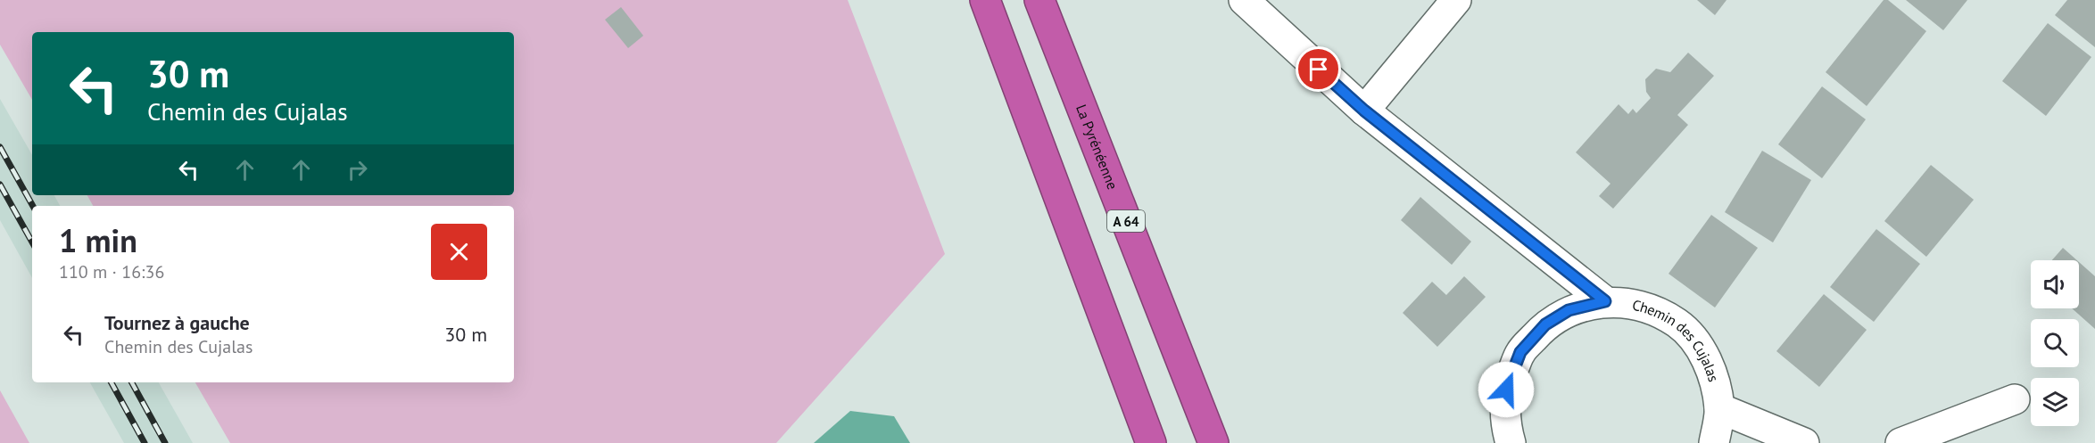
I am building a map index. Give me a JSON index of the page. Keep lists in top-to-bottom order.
{
  "streets": {
    "highway": ["La Pyrénéenne", "A 64"],
    "street": ["Chemin des Cujalas"]
  },
  "page": {
    "turn": ["30 m", "Chemin des Cujalas"],
    "heading": ["1 min", "110 m · 16:36"],
    "list": [
      {
        "name": "Tournez à gauche",
        "note": "Chemin des Cujalas",
        "value": "30 m"
      }
    ]
  }
}
